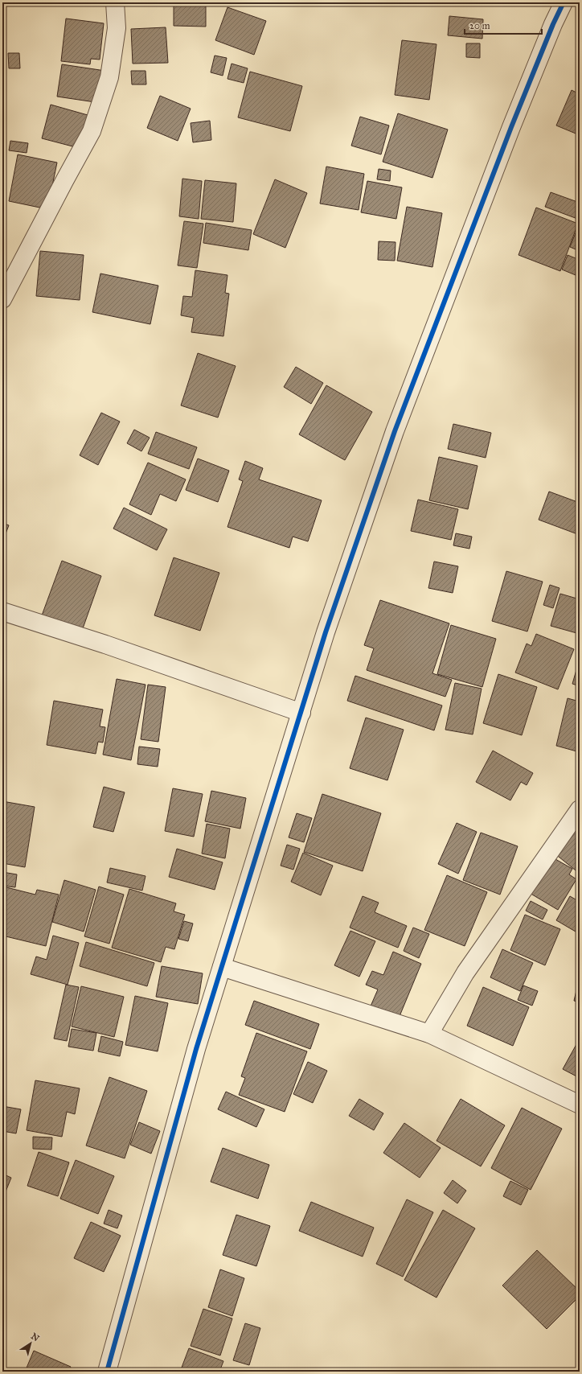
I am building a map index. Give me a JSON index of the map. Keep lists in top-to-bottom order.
{
  "scale_bar": "20 m",
  "north": "top right"
}
